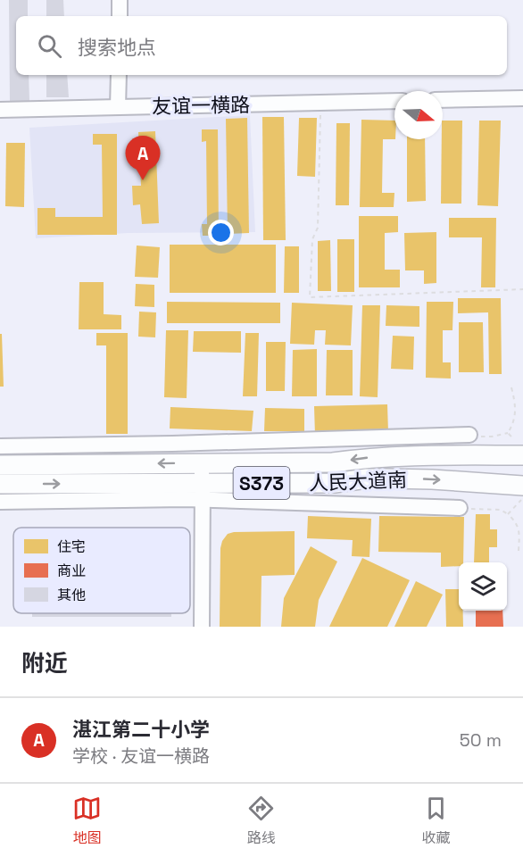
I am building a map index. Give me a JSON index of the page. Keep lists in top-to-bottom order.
{
  "streets": {
    "main road": ["人民大道南", "S373"],
    "street": ["友谊一横路"]
  },
  "legend": ["住宅", "商业", "其他"],
  "north": "right",
  "page": {
    "search": "搜索地点",
    "pins": "A",
    "heading": "附近",
    "list": [
      {
        "mark": "A",
        "name": "湛江第二十小学",
        "note": "学校 · 友谊一横路",
        "value": "50 m"
      }
    ],
    "nav": ["地图", "路线", "收藏"]
  }
}
